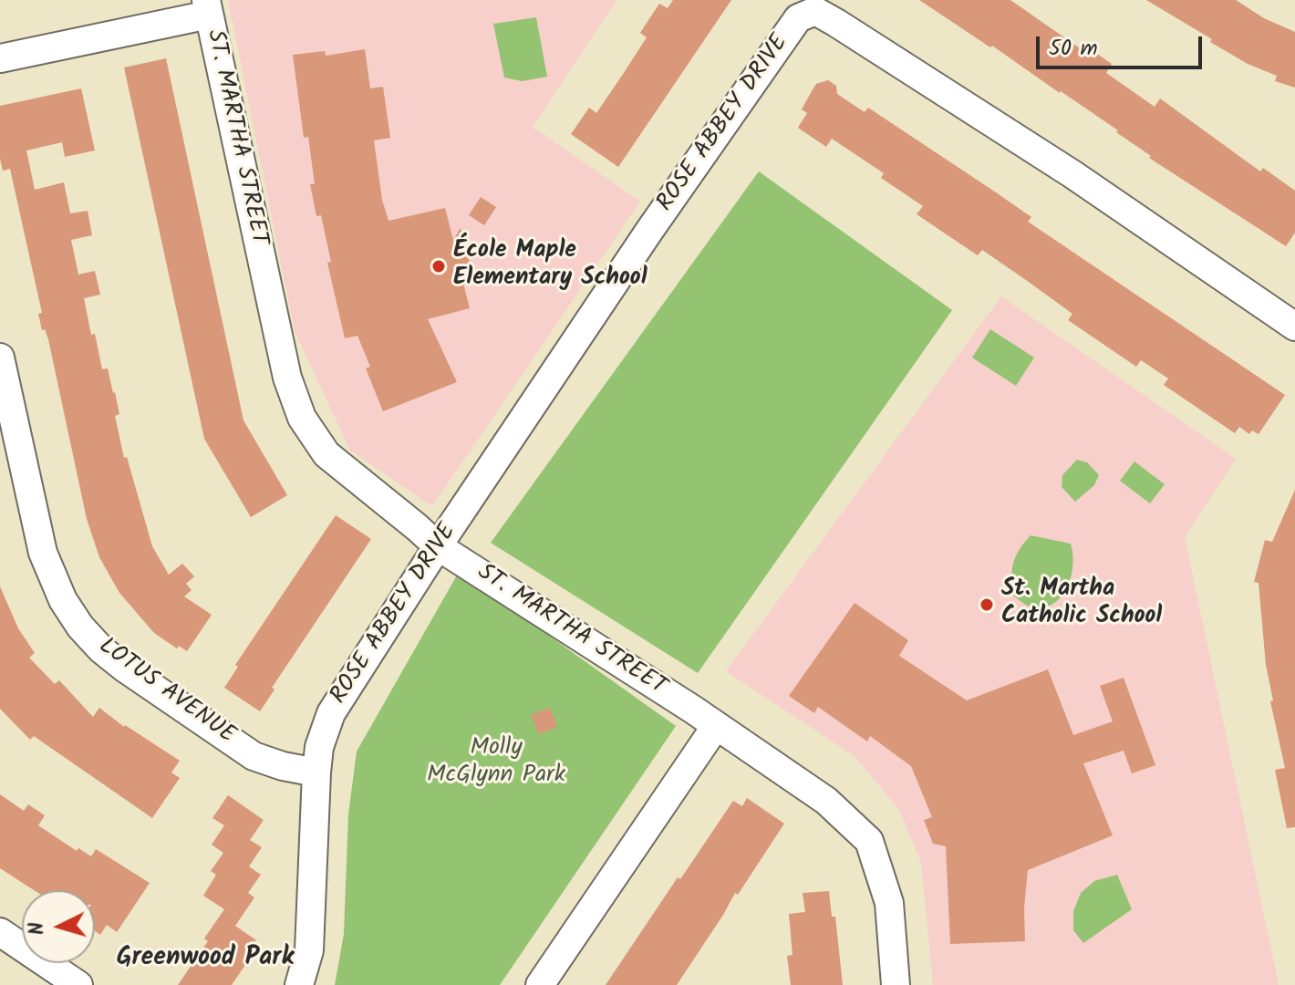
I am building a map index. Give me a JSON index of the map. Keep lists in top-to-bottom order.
{
  "streets": {
    "street": ["ROSE ABBEY DRIVE", "ST. MARTHA STREET", "LOTUS AVENUE"]
  },
  "crossings": [
    ["ROSE ABBEY DRIVE", "ST. MARTHA STREET"],
    ["ROSE ABBEY DRIVE", "LOTUS AVENUE"]
  ],
  "districts": ["Greenwood Park"],
  "parks": ["Molly McGlynn Park"],
  "places": ["École Maple Elementary School", "St. Martha Catholic School"],
  "scale_bar": "50 m",
  "north": "left"
}
